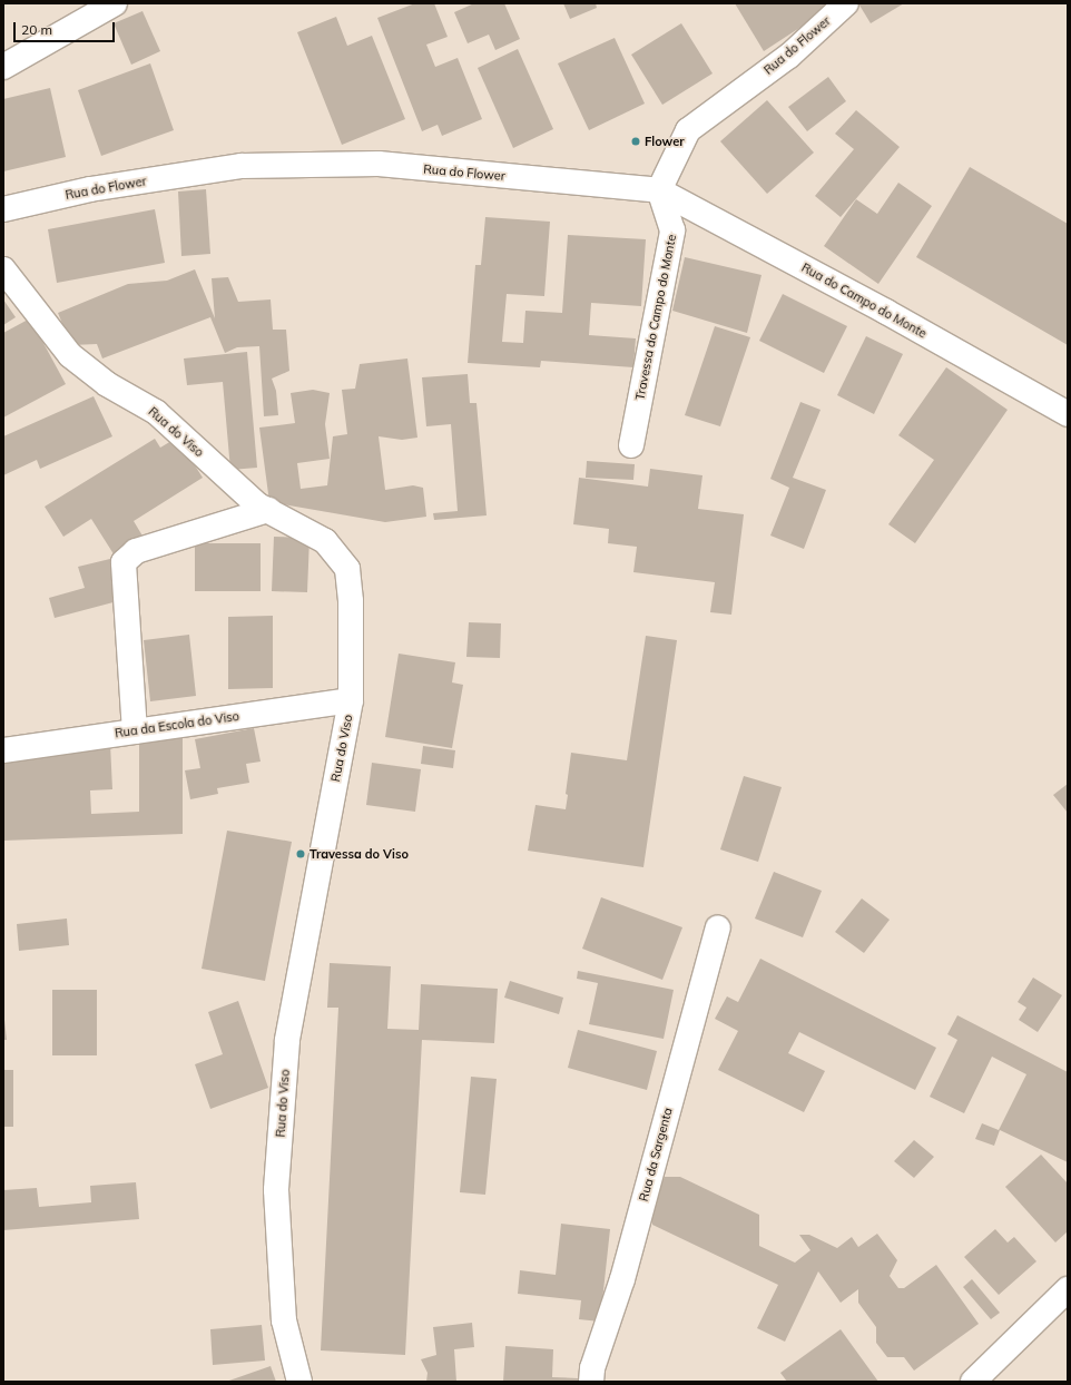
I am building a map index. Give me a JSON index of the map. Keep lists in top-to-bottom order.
{
  "streets": {
    "street": [
      "Rua do Flower",
      "Rua do Campo do Monte",
      "Travessa do Campo do Monte",
      "Rua do Viso",
      "Rua da Escola do Viso",
      "Rua da Sargenta"
    ]
  },
  "crossings": [
    ["Rua do Flower", "Rua do Campo do Monte"],
    ["Rua do Flower", "Travessa do Campo do Monte"],
    ["Rua do Campo do Monte", "Travessa do Campo do Monte"],
    ["Rua do Viso", "Rua da Escola do Viso"]
  ],
  "places": ["Flower", "Travessa do Viso"],
  "scale_bar": "20 m"
}
